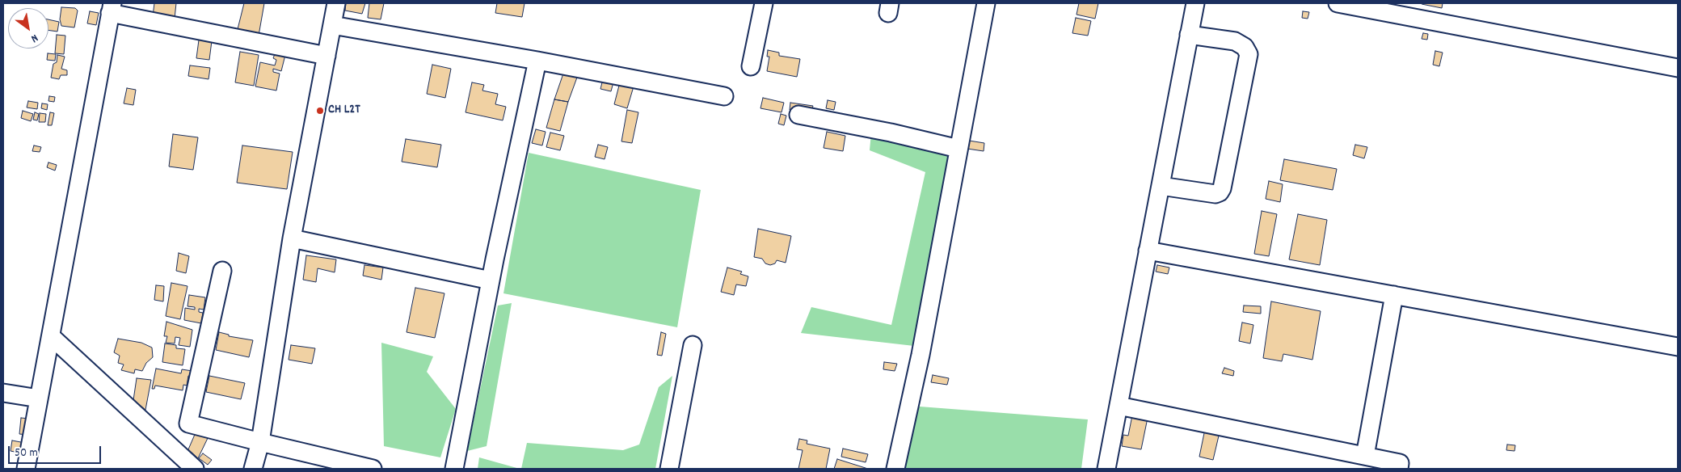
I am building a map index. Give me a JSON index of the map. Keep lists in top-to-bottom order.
{
  "places": ["CH L2T"],
  "scale_bar": "50 m",
  "north": "bottom right"
}
